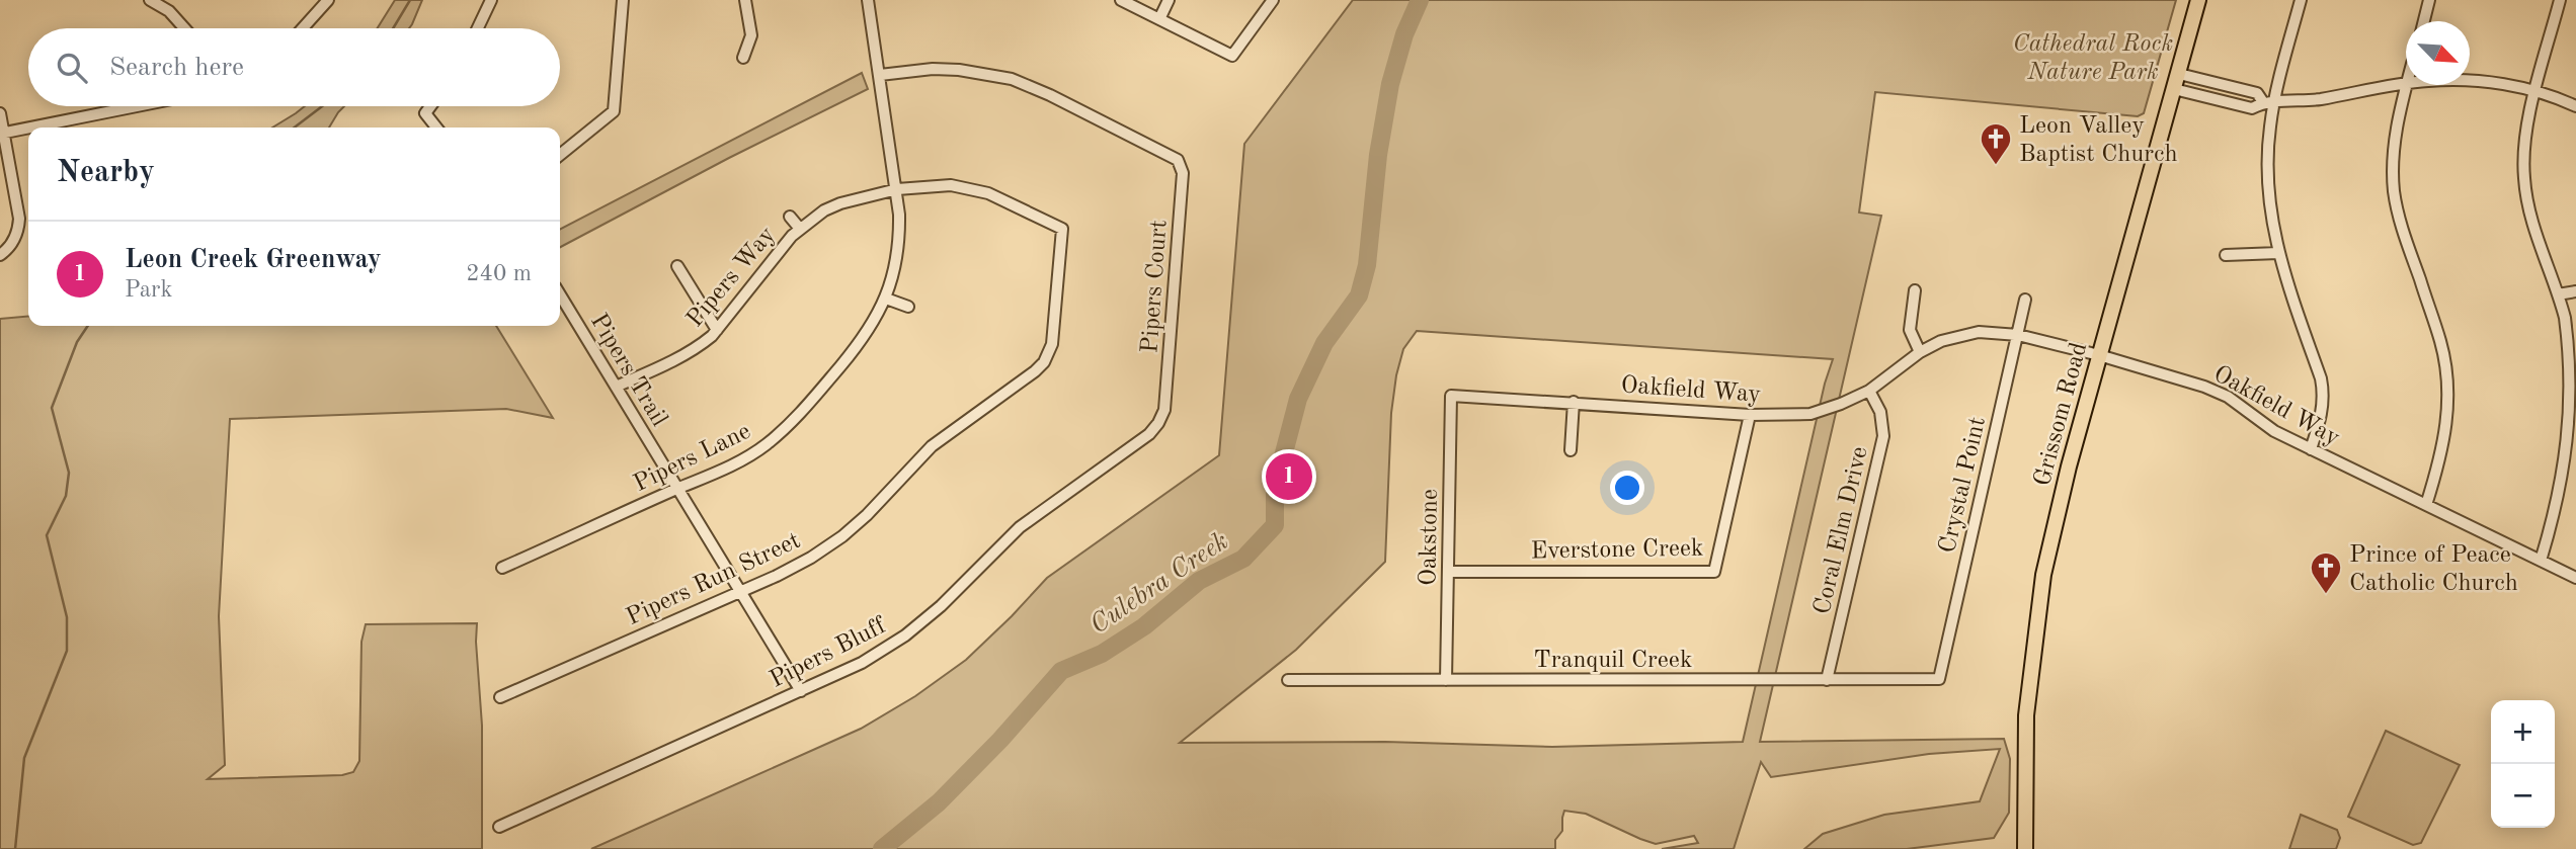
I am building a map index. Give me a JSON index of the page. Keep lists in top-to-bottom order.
{
  "streets": {
    "main road": ["Grissom Road"],
    "street": [
      "Pipers Way",
      "Pipers Court",
      "Pipers Trail",
      "Oakfield Way",
      "Pipers Lane",
      "Crystal Point",
      "Coral Elm Drive",
      "Oakstone",
      "Everstone Creek",
      "Pipers Run Street",
      "Pipers Bluff",
      "Tranquil Creek"
    ]
  },
  "crossings": [
    ["Pipers Way", "Pipers Trail"],
    ["Pipers Way", "Pipers Lane"],
    ["Pipers Way", "Pipers Run Street"],
    ["Pipers Court", "Pipers Lane"],
    ["Pipers Court", "Pipers Bluff"],
    ["Pipers Trail", "Pipers Lane"],
    ["Pipers Trail", "Pipers Run Street"],
    ["Pipers Trail", "Pipers Bluff"],
    ["Oakfield Way", "Grissom Road"],
    ["Oakfield Way", "Crystal Point"],
    ["Oakfield Way", "Coral Elm Drive"],
    ["Oakfield Way", "Oakstone"],
    ["Oakfield Way", "Everstone Creek"],
    ["Crystal Point", "Tranquil Creek"],
    ["Coral Elm Drive", "Tranquil Creek"],
    ["Oakstone", "Everstone Creek"],
    ["Oakstone", "Tranquil Creek"]
  ],
  "water": ["Culebra Creek"],
  "parks": ["Cathedral Rock Nature Park"],
  "places": {
    "church": ["Leon Valley Baptist Church", "Prince of Peace Catholic Church"]
  },
  "north": "bottom right",
  "page": {
    "search": "Search here",
    "heading": "Nearby",
    "list": [
      {
        "mark": "1",
        "name": "Leon Creek Greenway",
        "note": "Park",
        "value": "240 m"
      }
    ],
    "pins": "1",
    "map_buttons": ["+", "−"]
  }
}
